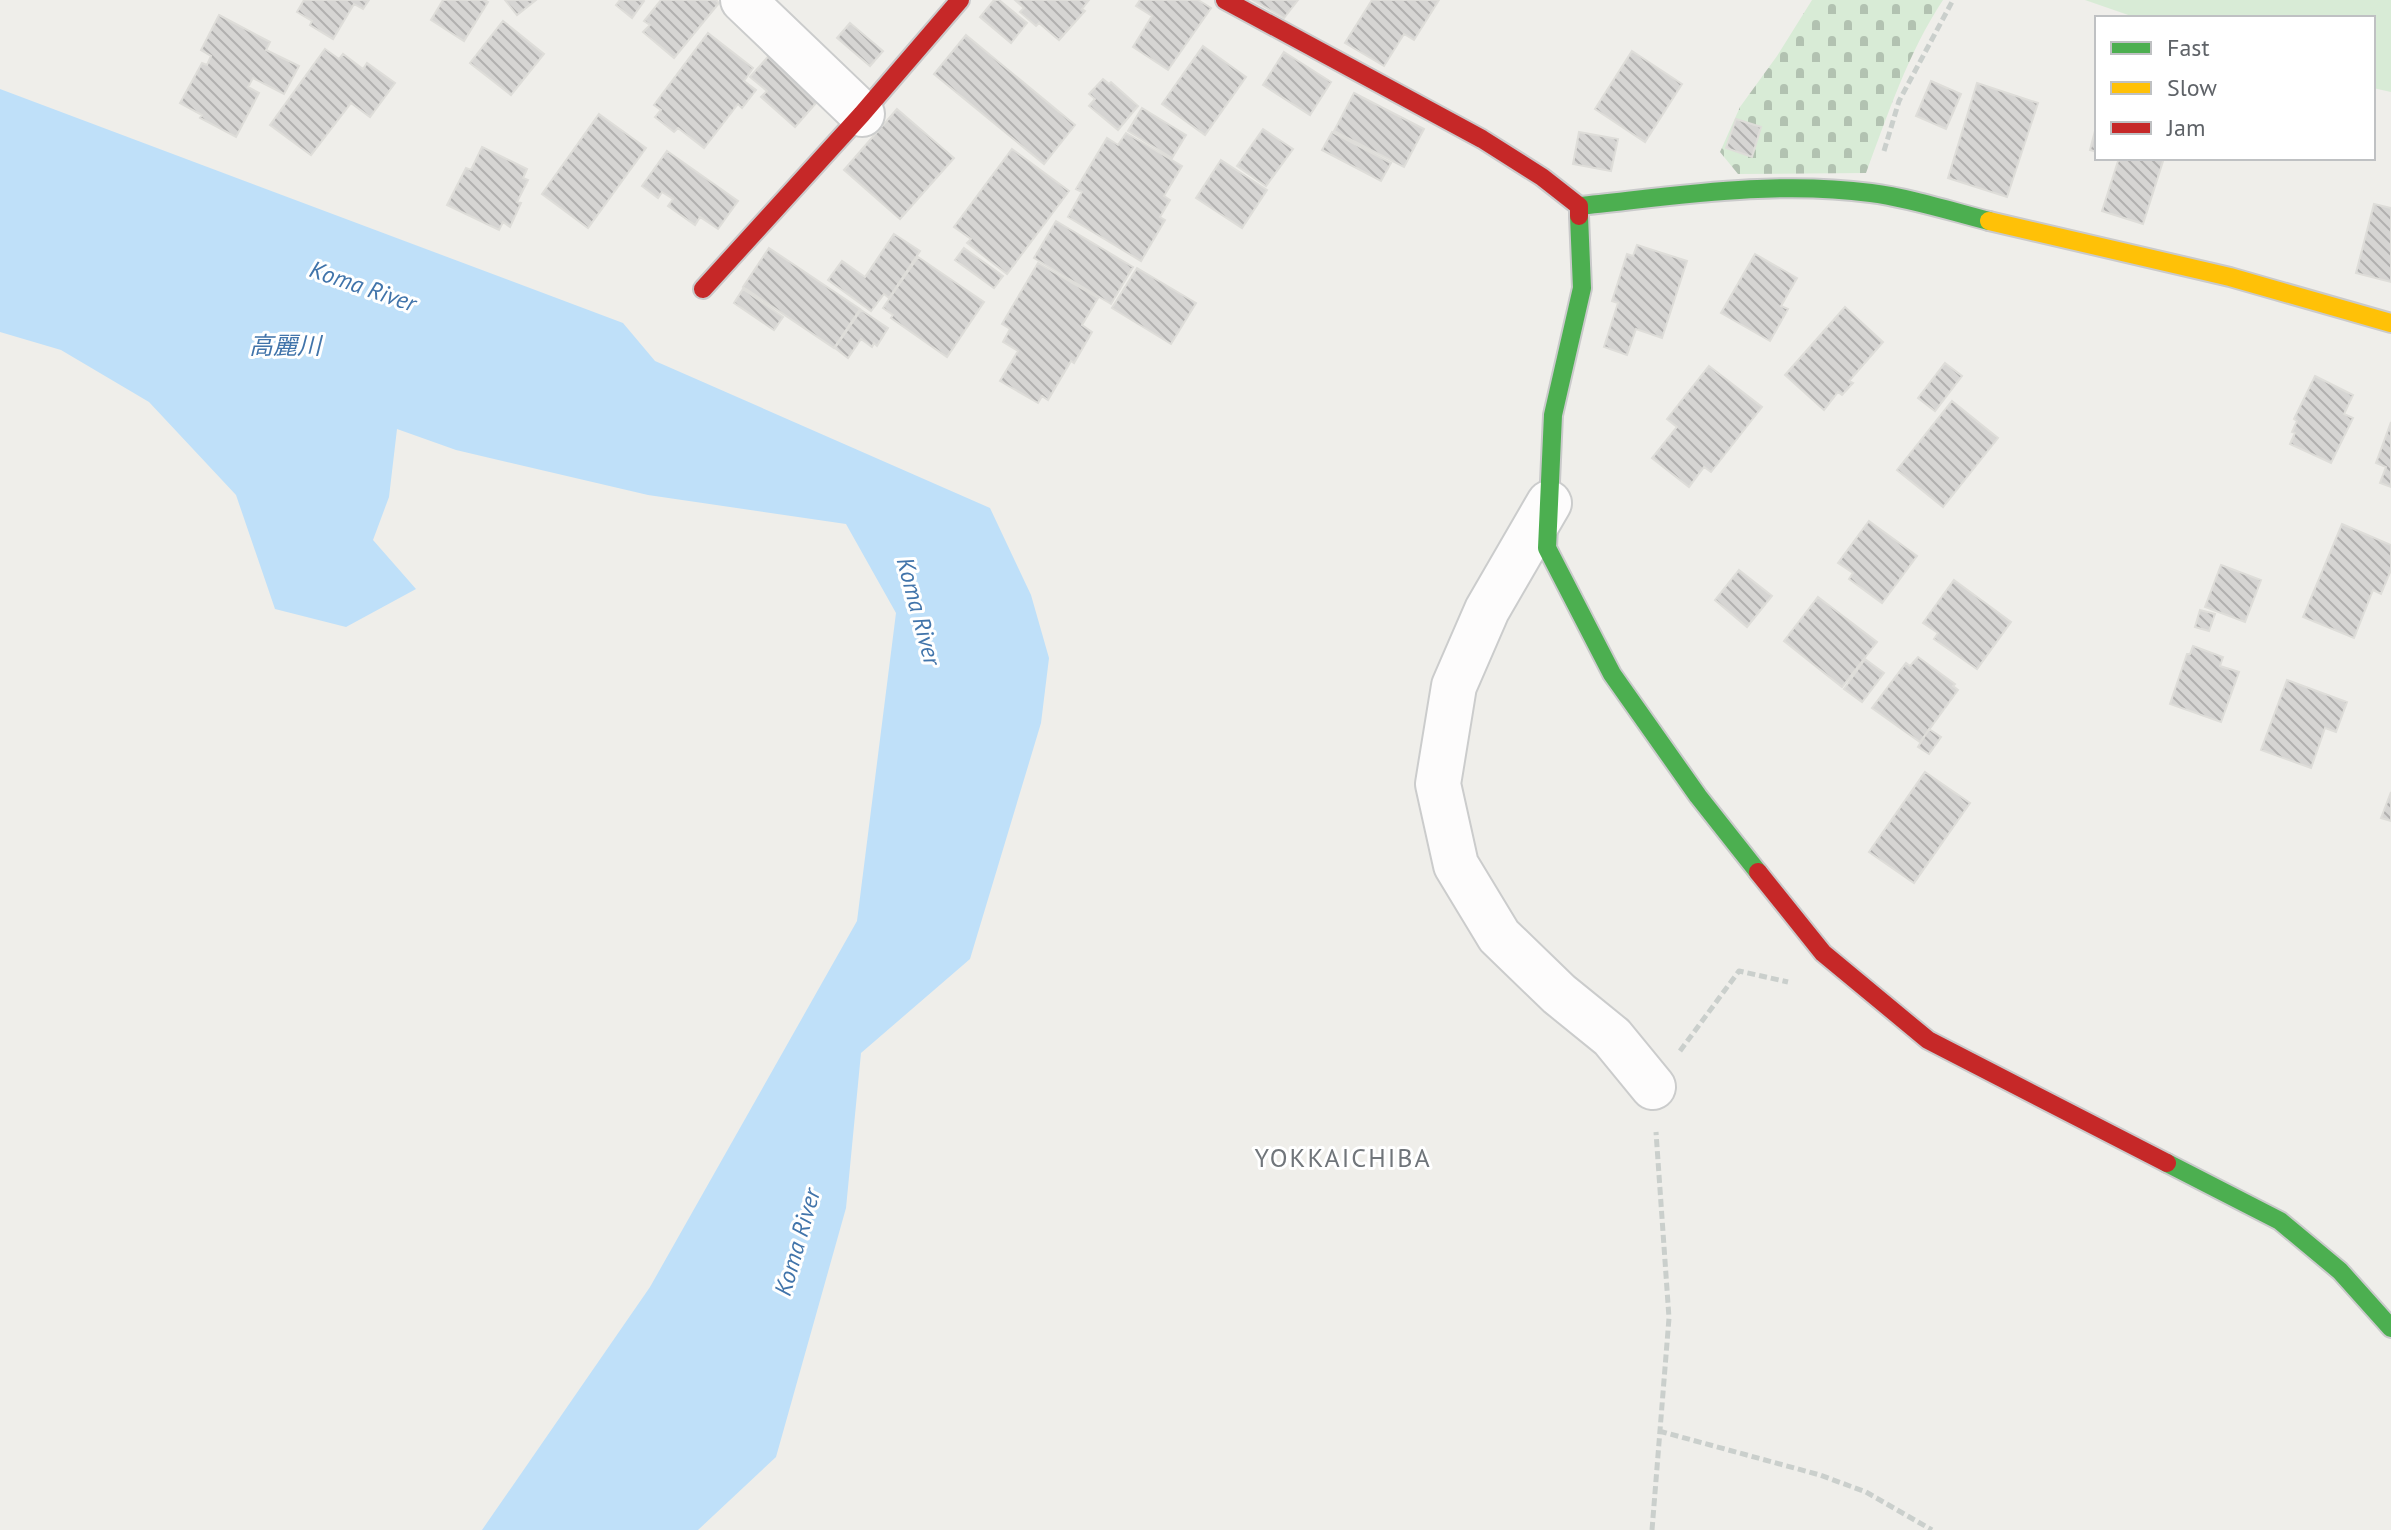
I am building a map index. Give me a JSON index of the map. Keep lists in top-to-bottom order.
{
  "districts": ["YOKKAICHIBA"],
  "water": ["Koma River", "高麗川"],
  "legend": ["Fast", "Slow", "Jam"]
}
